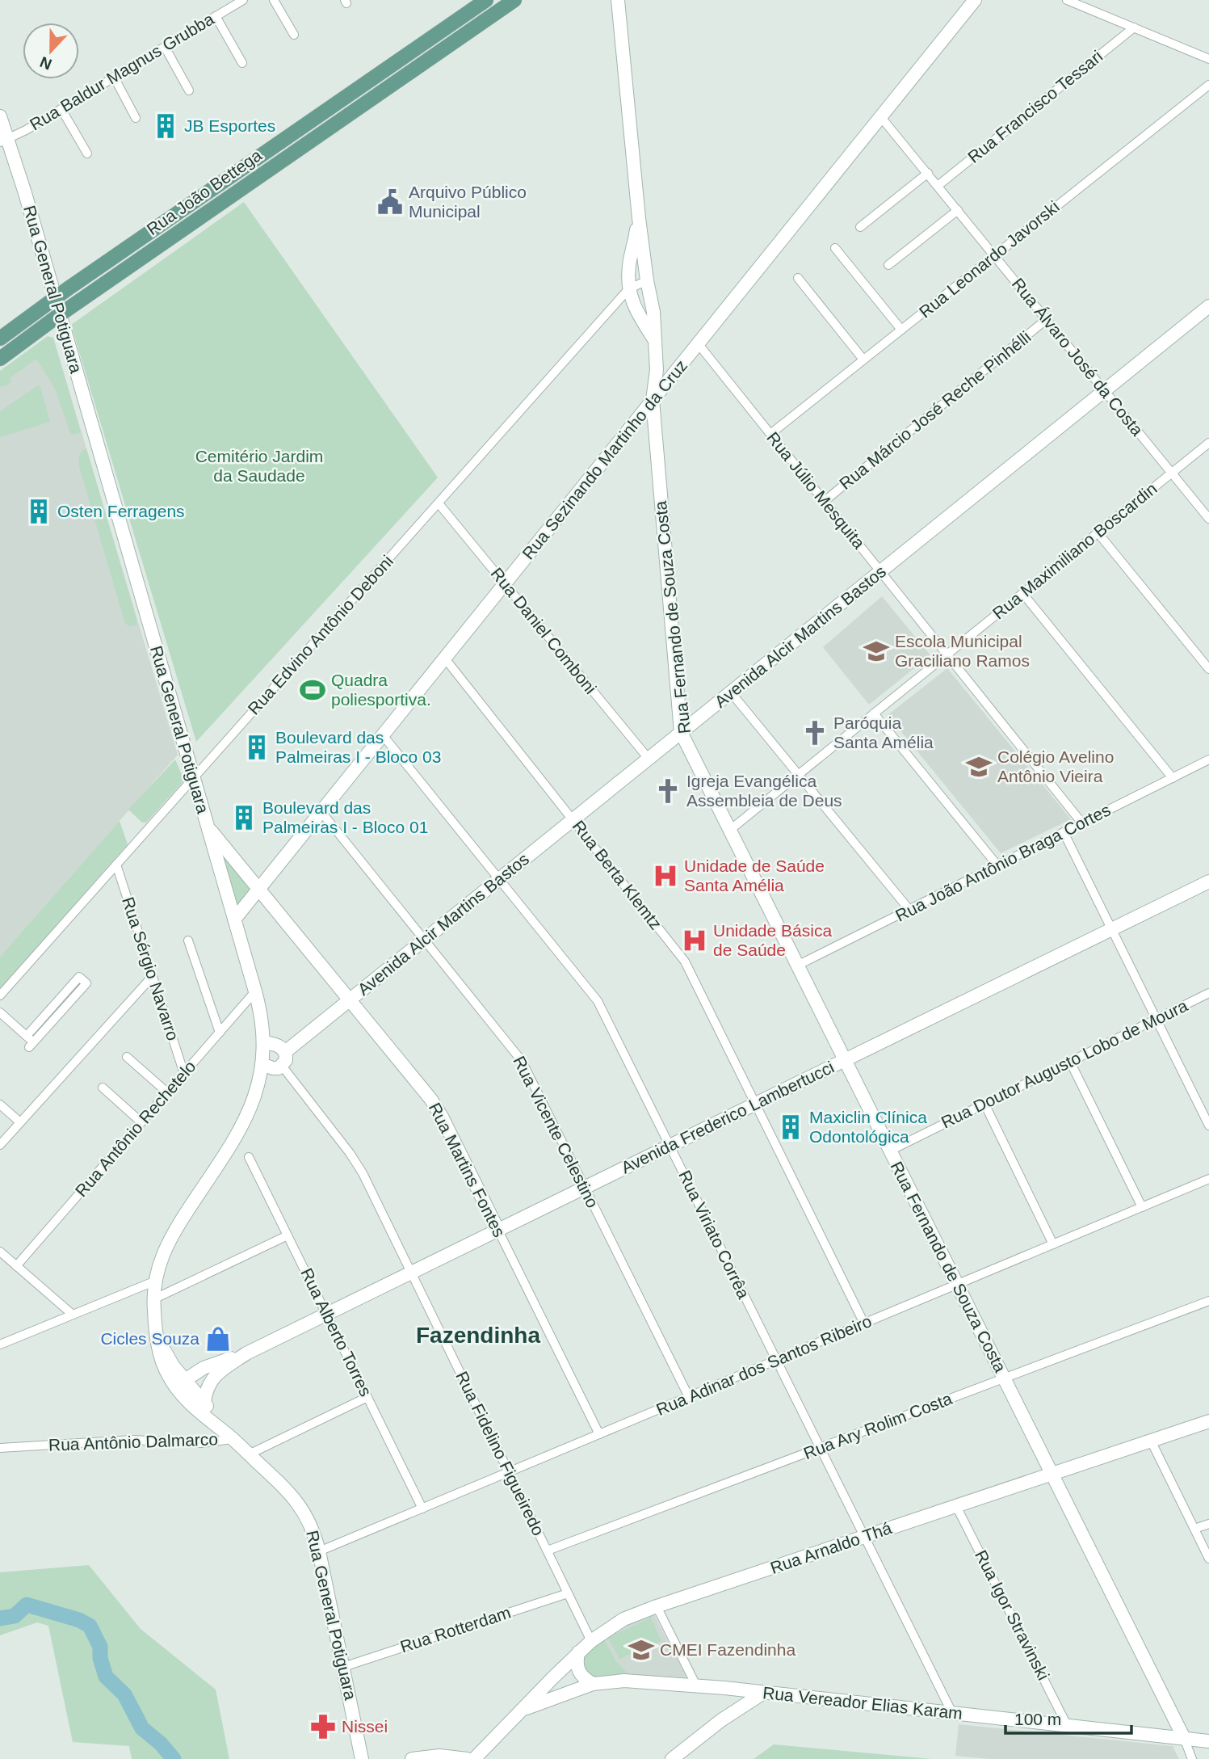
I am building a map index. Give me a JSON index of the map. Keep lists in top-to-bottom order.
{
  "streets": {
    "main road": ["Rua João Bettega"],
    "street": [
      "Rua Baldur Magnus Grubba",
      "Rua Francisco Tessari",
      "Rua Leonardo Javorski",
      "Rua General Potiguara",
      "Rua Álvaro José da Costa",
      "Rua Márcio José Reche Pinhélli",
      "Rua Sezinando Martinho da Cruz",
      "Rua Júlio Mesquita",
      "Rua Maximiliano Boscardin",
      "Rua Fernando de Souza Costa",
      "Rua Daniel Comboni",
      "Rua Edvino Antônio Deboni",
      "Avenida Alcir Martins Bastos",
      "Rua João Antônio Braga Cortes",
      "Rua Berta Klemtz",
      "Rua Sérgio Navarro",
      "Rua Doutor Augusto Lobo de Moura",
      "Avenida Frederico Lambertucci",
      "Rua Antônio Rechetelo",
      "Rua Vicente Celestino",
      "Rua Martins Fontes",
      "Rua Viriato Corrêa",
      "Rua Alberto Torres",
      "Rua Adinar dos Santos Ribeiro",
      "Rua Ary Rolim Costa",
      "Rua Antônio Dalmarco",
      "Rua Fidelino Figueiredo",
      "Rua Arnaldo Thá",
      "Rua Igor Stravinski",
      "Rua Rotterdam",
      "Rua Vereador Elias Karam"
    ]
  },
  "crossings": [
    ["Rua Baldur Magnus Grubba", "Rua General Potiguara"],
    ["Rua Francisco Tessari", "Rua Álvaro José da Costa"],
    ["Rua João Bettega", "Rua General Potiguara"],
    ["Rua Leonardo Javorski", "Rua Álvaro José da Costa"],
    ["Rua Leonardo Javorski", "Rua Júlio Mesquita"],
    ["Rua General Potiguara", "Rua Sezinando Martinho da Cruz"],
    ["Rua General Potiguara", "Rua Edvino Antônio Deboni"],
    ["Rua General Potiguara", "Avenida Alcir Martins Bastos"],
    ["Rua General Potiguara", "Avenida Frederico Lambertucci"],
    ["Rua General Potiguara", "Rua Antônio Rechetelo"],
    ["Rua General Potiguara", "Rua Martins Fontes"],
    ["Rua General Potiguara", "Rua Adinar dos Santos Ribeiro"],
    ["Rua General Potiguara", "Rua Antônio Dalmarco"],
    ["Rua General Potiguara", "Rua Fidelino Figueiredo"],
    ["Rua General Potiguara", "Rua Rotterdam"],
    ["Rua Álvaro José da Costa", "Rua Márcio José Reche Pinhélli"],
    ["Rua Álvaro José da Costa", "Rua Sezinando Martinho da Cruz"],
    ["Rua Álvaro José da Costa", "Rua Maximiliano Boscardin"],
    ["Rua Álvaro José da Costa", "Avenida Alcir Martins Bastos"],
    ["Rua Márcio José Reche Pinhélli", "Rua Júlio Mesquita"],
    ["Rua Sezinando Martinho da Cruz", "Rua Júlio Mesquita"],
    ["Rua Sezinando Martinho da Cruz", "Rua Fernando de Souza Costa"],
    ["Rua Sezinando Martinho da Cruz", "Rua Daniel Comboni"],
    ["Rua Sezinando Martinho da Cruz", "Rua Berta Klemtz"],
    ["Rua Sezinando Martinho da Cruz", "Rua Vicente Celestino"],
    ["Rua Sezinando Martinho da Cruz", "Rua Martins Fontes"],
    ["Rua Sezinando Martinho da Cruz", "Rua Viriato Corrêa"],
    ["Rua Júlio Mesquita", "Rua Maximiliano Boscardin"],
    ["Rua Júlio Mesquita", "Avenida Alcir Martins Bastos"],
    ["Rua Júlio Mesquita", "Rua João Antônio Braga Cortes"],
    ["Rua Maximiliano Boscardin", "Rua Fernando de Souza Costa"],
    ["Rua Fernando de Souza Costa", "Rua Edvino Antônio Deboni"],
    ["Rua Fernando de Souza Costa", "Avenida Alcir Martins Bastos"],
    ["Rua Fernando de Souza Costa", "Rua João Antônio Braga Cortes"],
    ["Rua Fernando de Souza Costa", "Rua Doutor Augusto Lobo de Moura"],
    ["Rua Fernando de Souza Costa", "Avenida Frederico Lambertucci"],
    ["Rua Fernando de Souza Costa", "Rua Adinar dos Santos Ribeiro"],
    ["Rua Fernando de Souza Costa", "Rua Ary Rolim Costa"],
    ["Rua Fernando de Souza Costa", "Rua Arnaldo Thá"],
    ["Rua Fernando de Souza Costa", "Rua Vereador Elias Karam"],
    ["Rua Daniel Comboni", "Rua Edvino Antônio Deboni"],
    ["Rua Daniel Comboni", "Avenida Alcir Martins Bastos"],
    ["Rua Edvino Antônio Deboni", "Rua Sérgio Navarro"],
    ["Avenida Alcir Martins Bastos", "Rua Berta Klemtz"],
    ["Avenida Alcir Martins Bastos", "Rua Vicente Celestino"],
    ["Avenida Alcir Martins Bastos", "Rua Martins Fontes"],
    ["Avenida Alcir Martins Bastos", "Rua Viriato Corrêa"],
    ["Avenida Alcir Martins Bastos", "Rua Fidelino Figueiredo"],
    ["Rua Berta Klemtz", "Avenida Frederico Lambertucci"],
    ["Rua Berta Klemtz", "Rua Adinar dos Santos Ribeiro"],
    ["Rua Sérgio Navarro", "Rua Antônio Rechetelo"],
    ["Avenida Frederico Lambertucci", "Rua Vicente Celestino"],
    ["Avenida Frederico Lambertucci", "Rua Martins Fontes"],
    ["Avenida Frederico Lambertucci", "Rua Viriato Corrêa"],
    ["Avenida Frederico Lambertucci", "Rua Alberto Torres"],
    ["Avenida Frederico Lambertucci", "Rua Fidelino Figueiredo"],
    ["Rua Vicente Celestino", "Rua Adinar dos Santos Ribeiro"],
    ["Rua Martins Fontes", "Rua Adinar dos Santos Ribeiro"],
    ["Rua Viriato Corrêa", "Rua Adinar dos Santos Ribeiro"],
    ["Rua Viriato Corrêa", "Rua Ary Rolim Costa"],
    ["Rua Viriato Corrêa", "Rua Arnaldo Thá"],
    ["Rua Viriato Corrêa", "Rua Vereador Elias Karam"],
    ["Rua Alberto Torres", "Rua Adinar dos Santos Ribeiro"],
    ["Rua Adinar dos Santos Ribeiro", "Rua Fidelino Figueiredo"],
    ["Rua Ary Rolim Costa", "Rua Fidelino Figueiredo"],
    ["Rua Fidelino Figueiredo", "Rua Arnaldo Thá"],
    ["Rua Fidelino Figueiredo", "Rua Rotterdam"],
    ["Rua Arnaldo Thá", "Rua Igor Stravinski"],
    ["Rua Arnaldo Thá", "Rua Vereador Elias Karam"],
    ["Rua Igor Stravinski", "Rua Vereador Elias Karam"]
  ],
  "districts": ["Fazendinha"],
  "parks": ["Cemitério Jardim da Saudade"],
  "places": {
    "building": [
      "JB Esportes",
      "Osten Ferragens",
      "Boulevard das Palmeiras I - Bloco 03",
      "Boulevard das Palmeiras I - Bloco 01",
      "Maxiclin Clínica Odontológica"
    ],
    "public building": ["Arquivo Público Municipal"],
    "school or university": ["Escola Municipal Graciliano Ramos", "Colégio Avelino Antônio Vieira", "CMEI Fazendinha"],
    "sports": ["Quadra poliesportiva."],
    "church": ["Paróquia Santa Amélia", "Igreja Evangélica Assembleia de Deus"],
    "hospital": ["Unidade de Saúde Santa Amélia", "Unidade Básica de Saúde"],
    "shop": ["Cicles Souza"],
    "pharmacy": ["Nissei"]
  },
  "scale_bar": "100 m",
  "north": "bottom"
}
